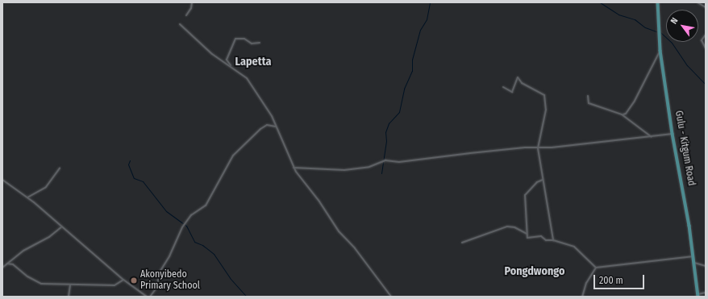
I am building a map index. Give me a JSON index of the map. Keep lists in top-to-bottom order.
{
  "streets": {
    "main road": ["Gulu - Kitgum Road"]
  },
  "districts": ["Lapetta", "Pongdwongo"],
  "places": ["Akonyibedo Primary School"],
  "scale_bar": "200 m",
  "north": "top left"
}
